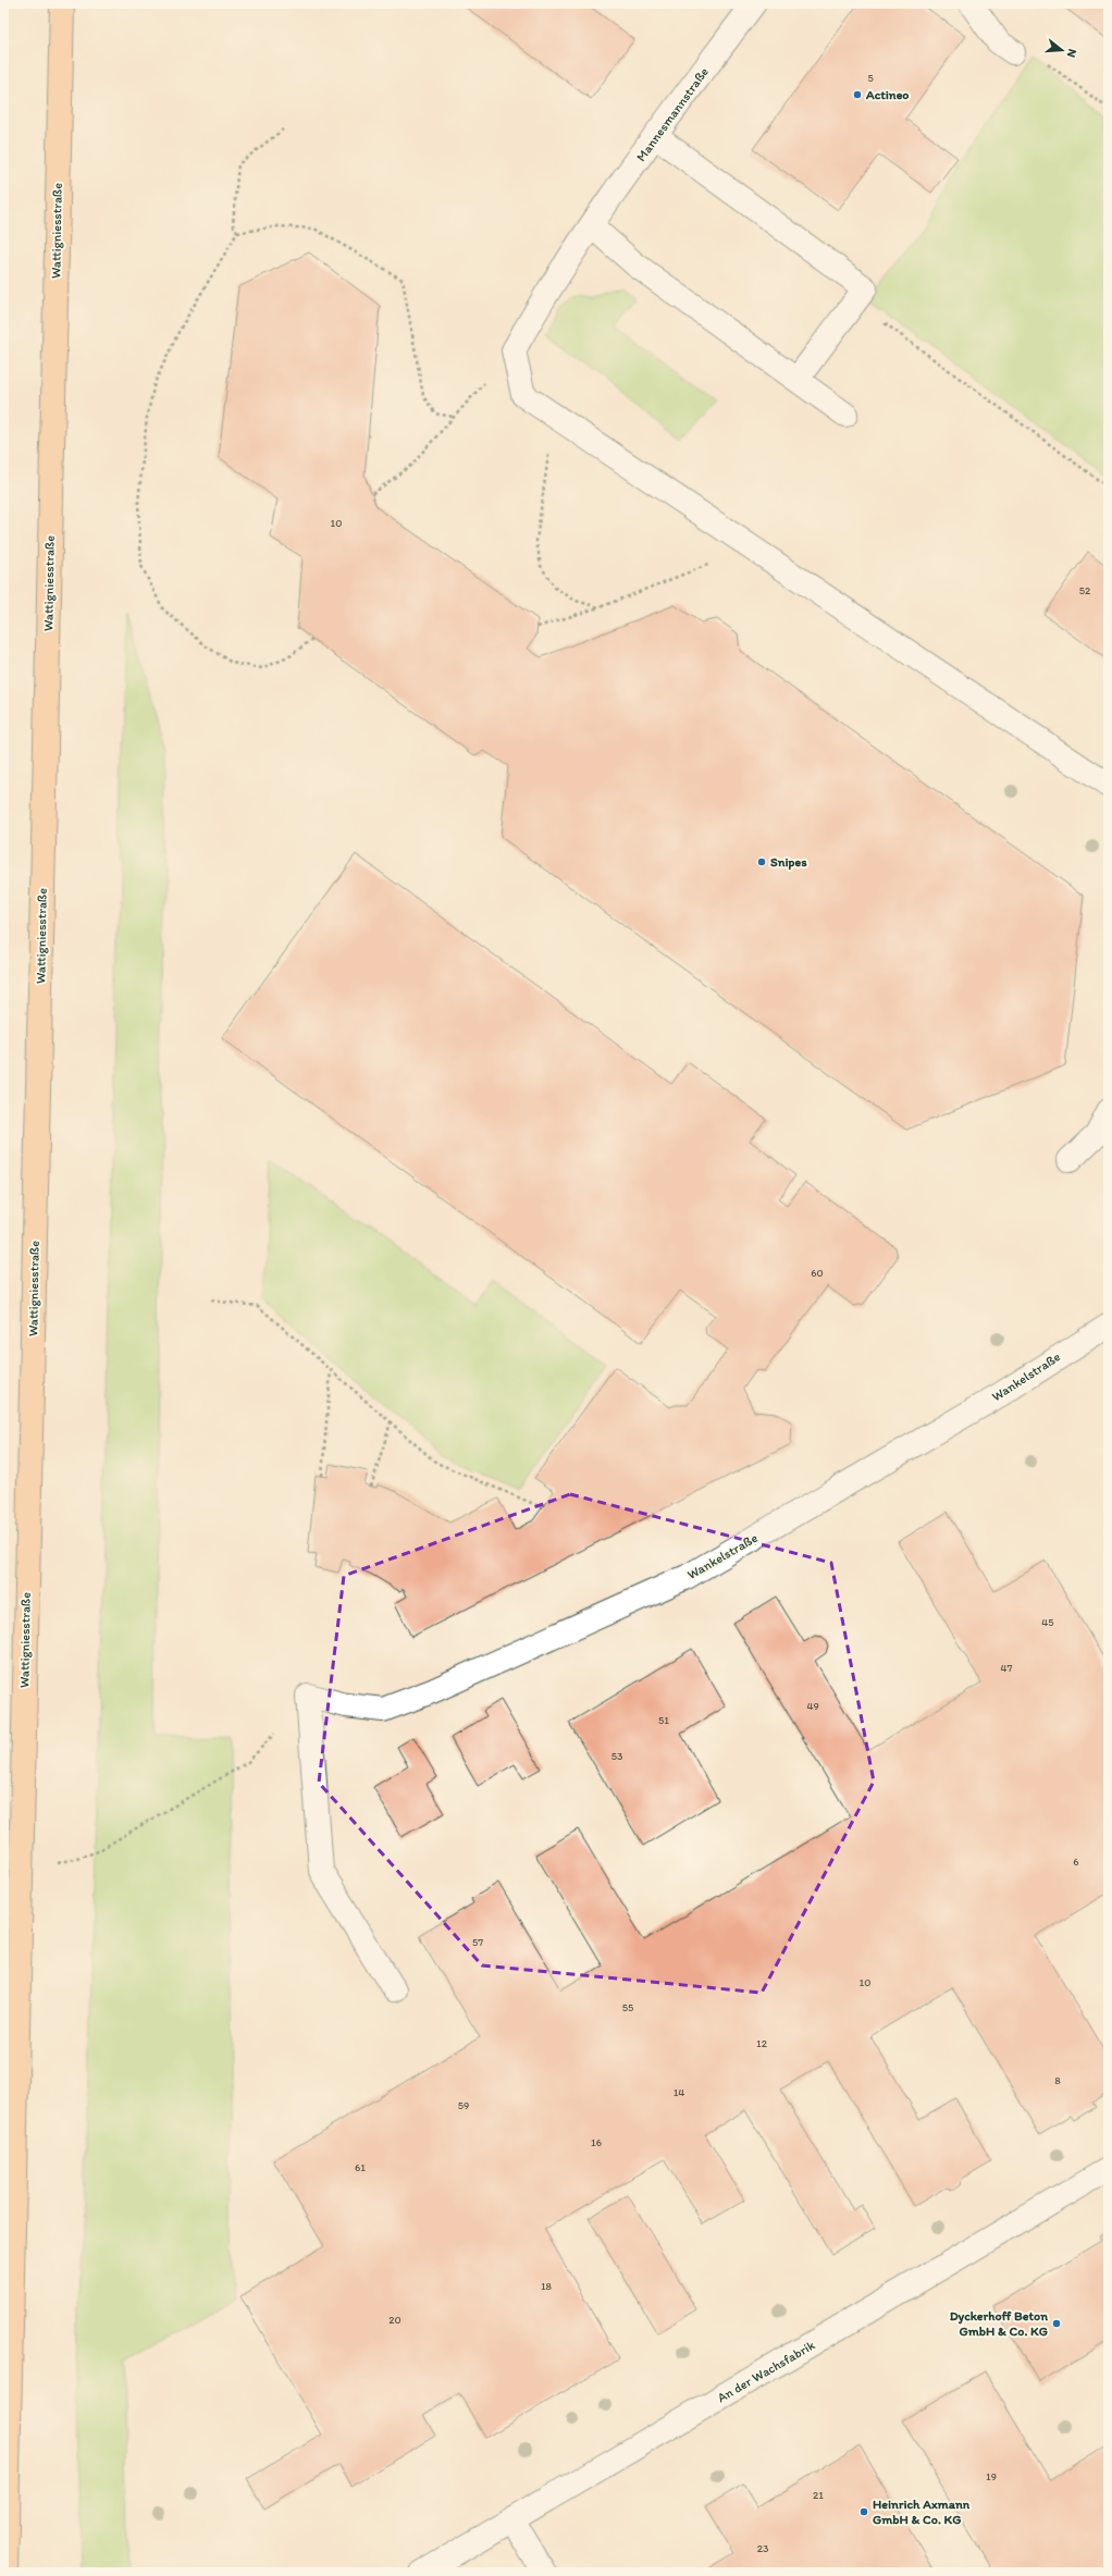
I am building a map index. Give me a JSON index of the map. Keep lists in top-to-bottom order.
{
  "streets": {
    "main road": ["Wattigniesstraße"],
    "street": ["Mannesmannstraße", "Wankelstraße", "An der Wachsfabrik"]
  },
  "places": [
    "Actineo",
    "Snipes",
    "Dyckerhoff Beton GmbH & Co. KG",
    "Heinrich Axmann GmbH & Co. KG"
  ],
  "house_numbers": [
    "5",
    "10",
    "52",
    "60",
    "45",
    "47",
    "49",
    "51",
    "53",
    "6",
    "57",
    "10",
    "55",
    "12",
    "8",
    "14",
    "59",
    "16",
    "61",
    "18",
    "20",
    "19",
    "21",
    "23"
  ],
  "north": "right"
}
